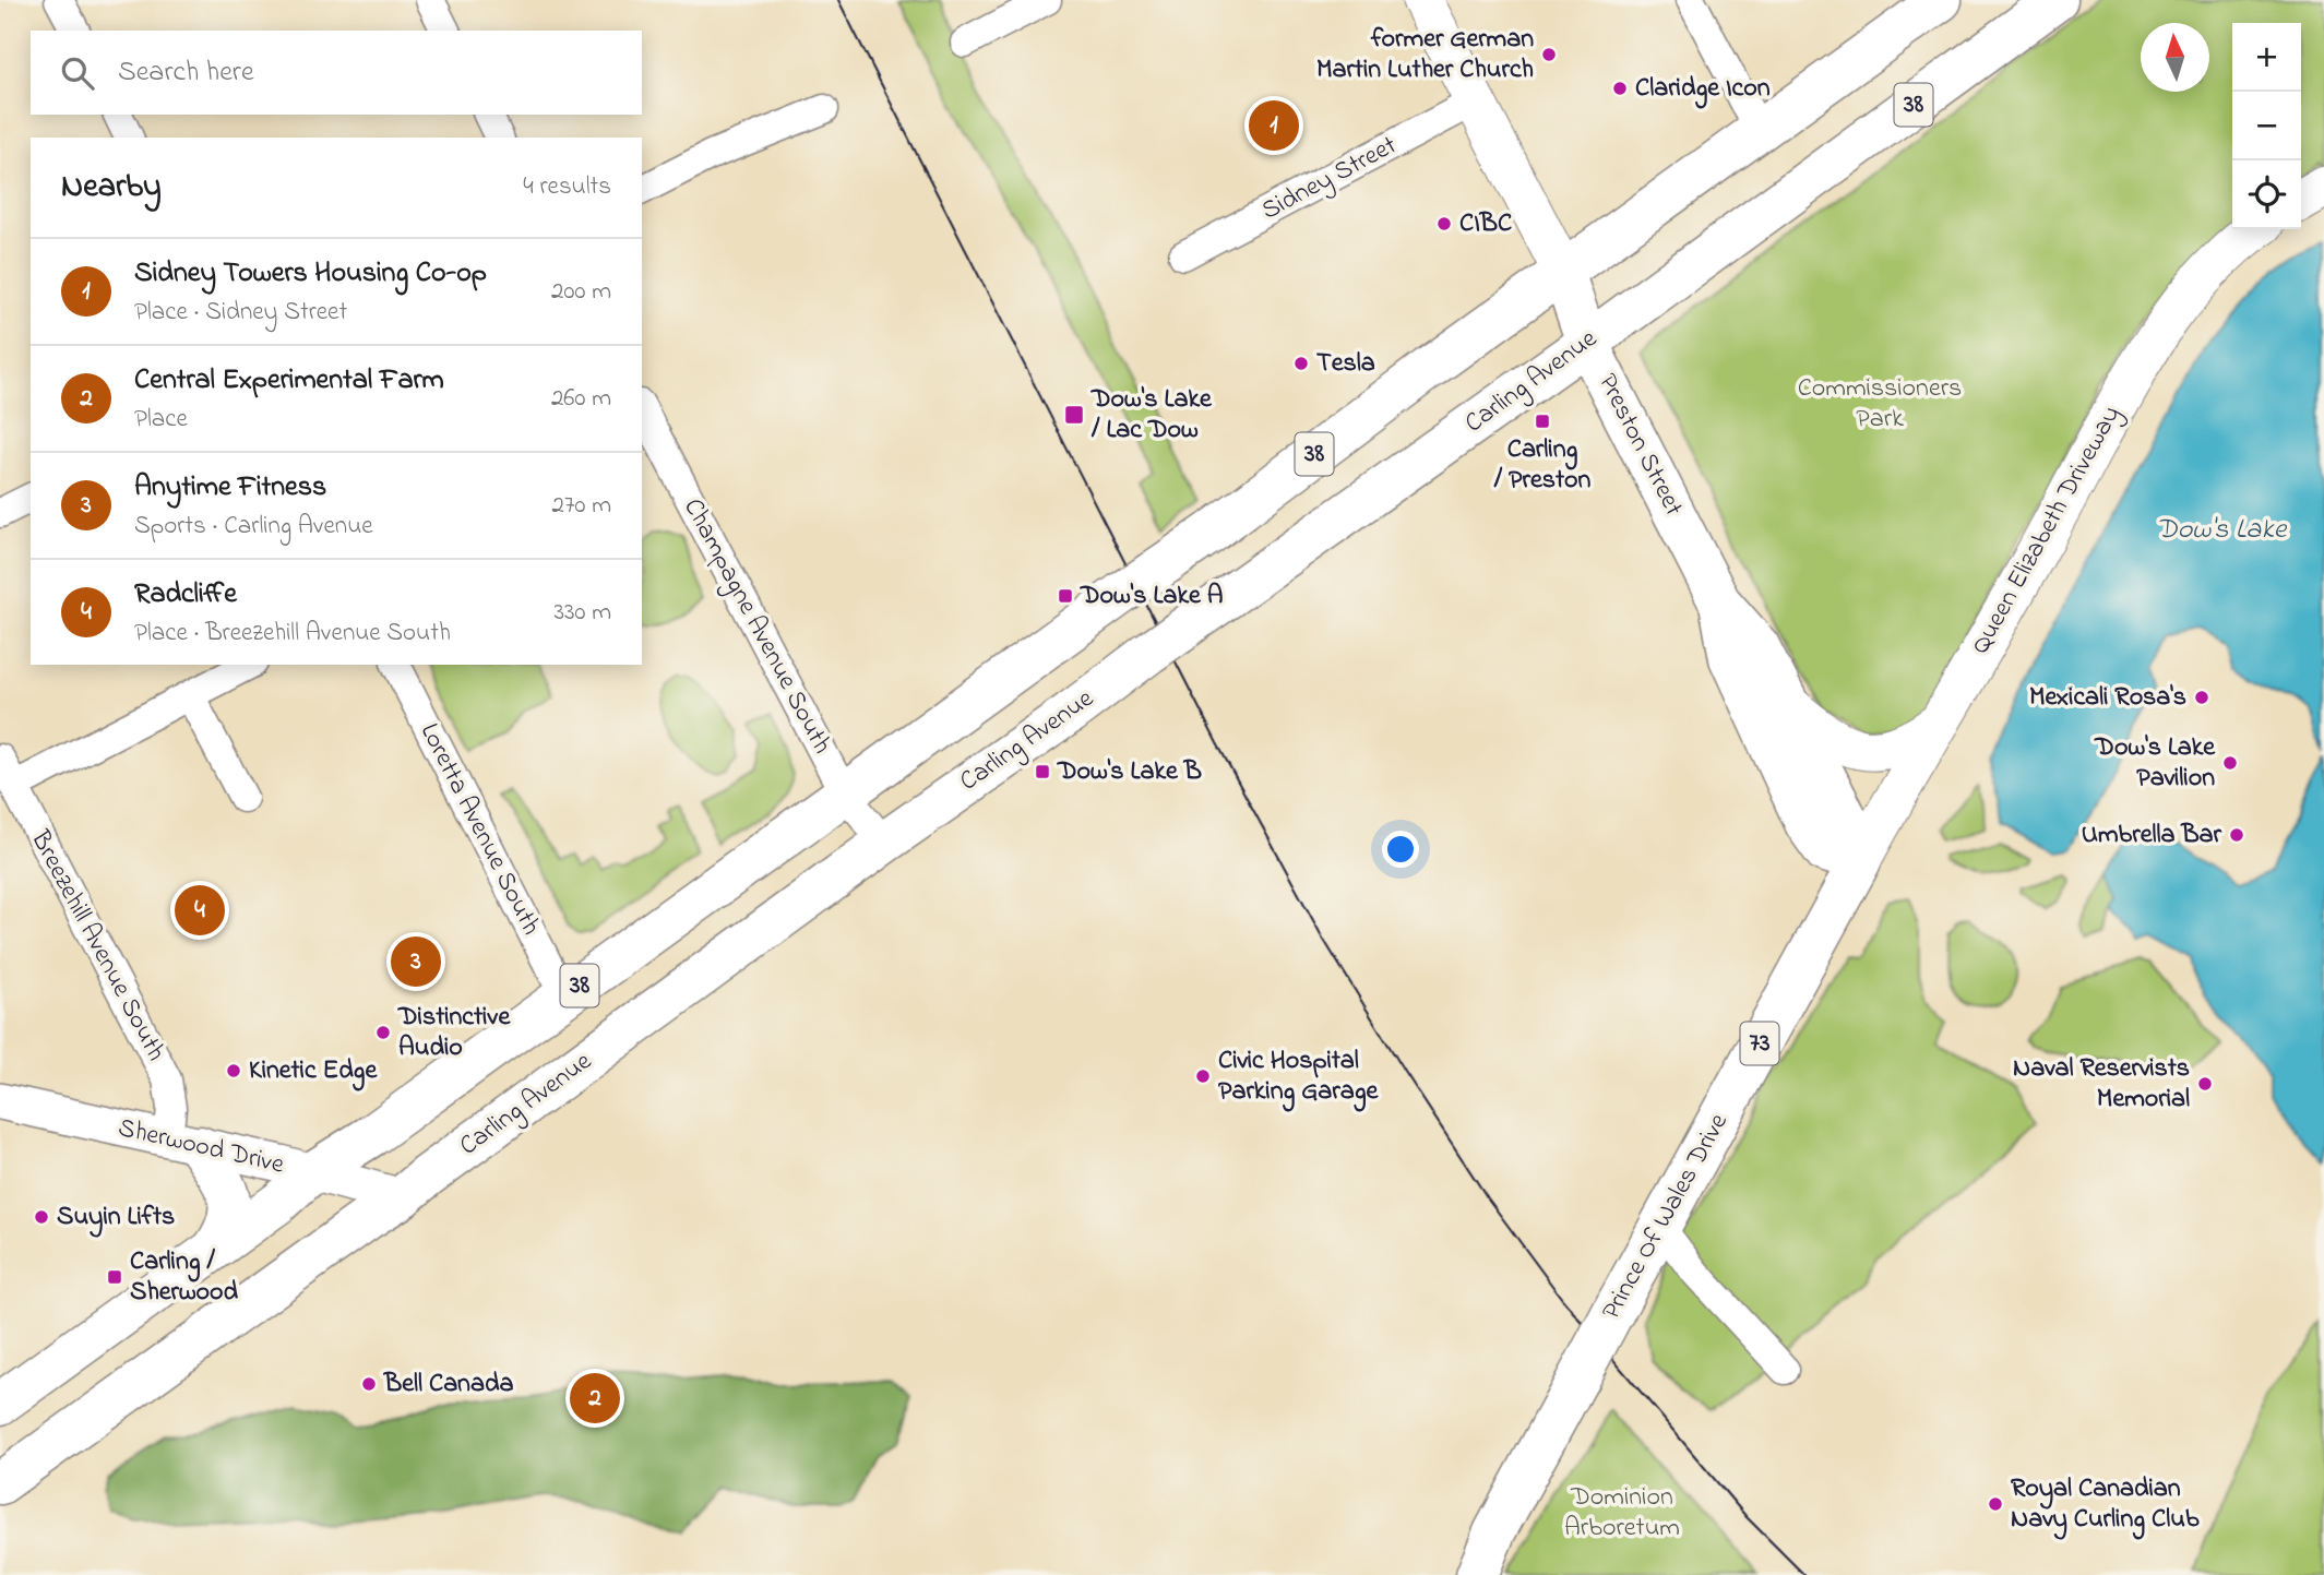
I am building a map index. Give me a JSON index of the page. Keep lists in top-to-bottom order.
{
  "streets": {
    "main road": [
      "38",
      "Carling Avenue",
      "Preston Street",
      "Queen Elizabeth Driveway",
      "73",
      "Prince Of Wales Drive"
    ],
    "street": [
      "Sidney Street",
      "Champagne Avenue South",
      "Loretta Avenue South",
      "Breezehill Avenue South",
      "Sherwood Drive"
    ]
  },
  "crossings": [
    ["38", "Preston Street"],
    ["38", "Champagne Avenue South"],
    ["38", "Loretta Avenue South"],
    ["38", "Sherwood Drive"],
    ["Sidney Street", "Preston Street"],
    ["Carling Avenue", "Preston Street"],
    ["Carling Avenue", "Champagne Avenue South"],
    ["Carling Avenue", "Sherwood Drive"],
    ["Preston Street", "Queen Elizabeth Driveway"],
    ["Preston Street", "Prince Of Wales Drive"],
    ["Queen Elizabeth Driveway", "Prince Of Wales Drive"],
    ["Breezehill Avenue South", "Sherwood Drive"]
  ],
  "water": ["Dow's Lake"],
  "parks": ["Commissioners Park", "Dominion Arboretum"],
  "places": {
    "other": [
      "former German Martin Luther Church",
      "Claridge Icon",
      "CIBC",
      "Tesla",
      "Mexicali Rosa's",
      "Dow's Lake Pavilion",
      "Umbrella Bar",
      "Distinctive Audio",
      "Kinetic Edge",
      "Civic Hospital Parking Garage",
      "Naval Reservists Memorial",
      "Suyin Lifts",
      "Bell Canada",
      "Royal Canadian Navy Curling Club"
    ],
    "transit": [
      "Dow's Lake / Lac Dow",
      "Carling / Preston",
      "Dow's Lake A",
      "Dow's Lake B",
      "Carling / Sherwood"
    ]
  },
  "north": "top",
  "page": {
    "map_buttons": ["+", "−"],
    "search": "Search here",
    "pins": [
      "1",
      "4",
      "3",
      "2"
    ],
    "heading": ["Nearby", "4 results"],
    "list": [
      {
        "mark": "1",
        "name": "Sidney Towers Housing Co-op",
        "note": "Place · Sidney Street",
        "value": "200 m"
      },
      {
        "mark": "2",
        "name": "Central Experimental Farm",
        "note": "Place",
        "value": "260 m"
      },
      {
        "mark": "3",
        "name": "Anytime Fitness",
        "note": "Sports · Carling Avenue",
        "value": "270 m"
      },
      {
        "mark": "4",
        "name": "Radcliffe",
        "note": "Place · Breezehill Avenue South",
        "value": "330 m"
      }
    ]
  }
}
